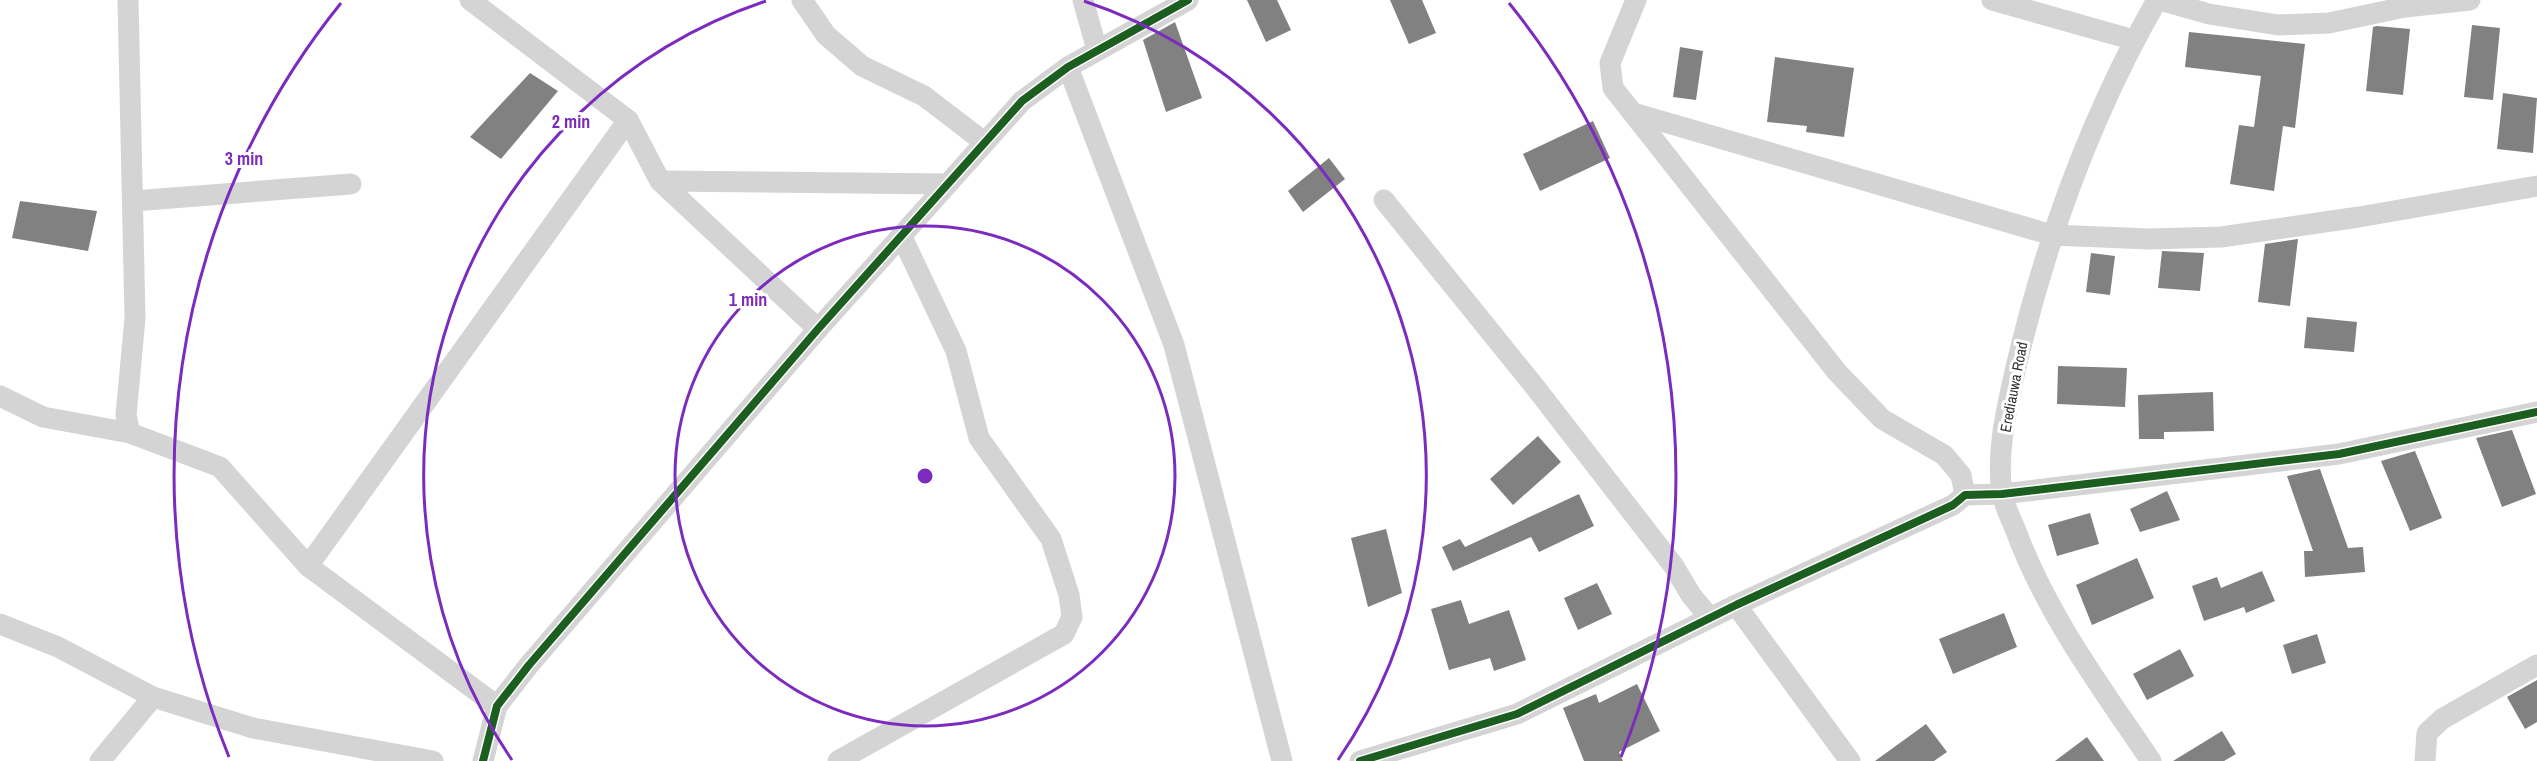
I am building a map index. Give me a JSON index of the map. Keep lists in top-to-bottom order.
{
  "streets": {
    "street": ["Erediauwa Road"]
  },
  "rings": ["2 min", "3 min", "1 min"]
}
